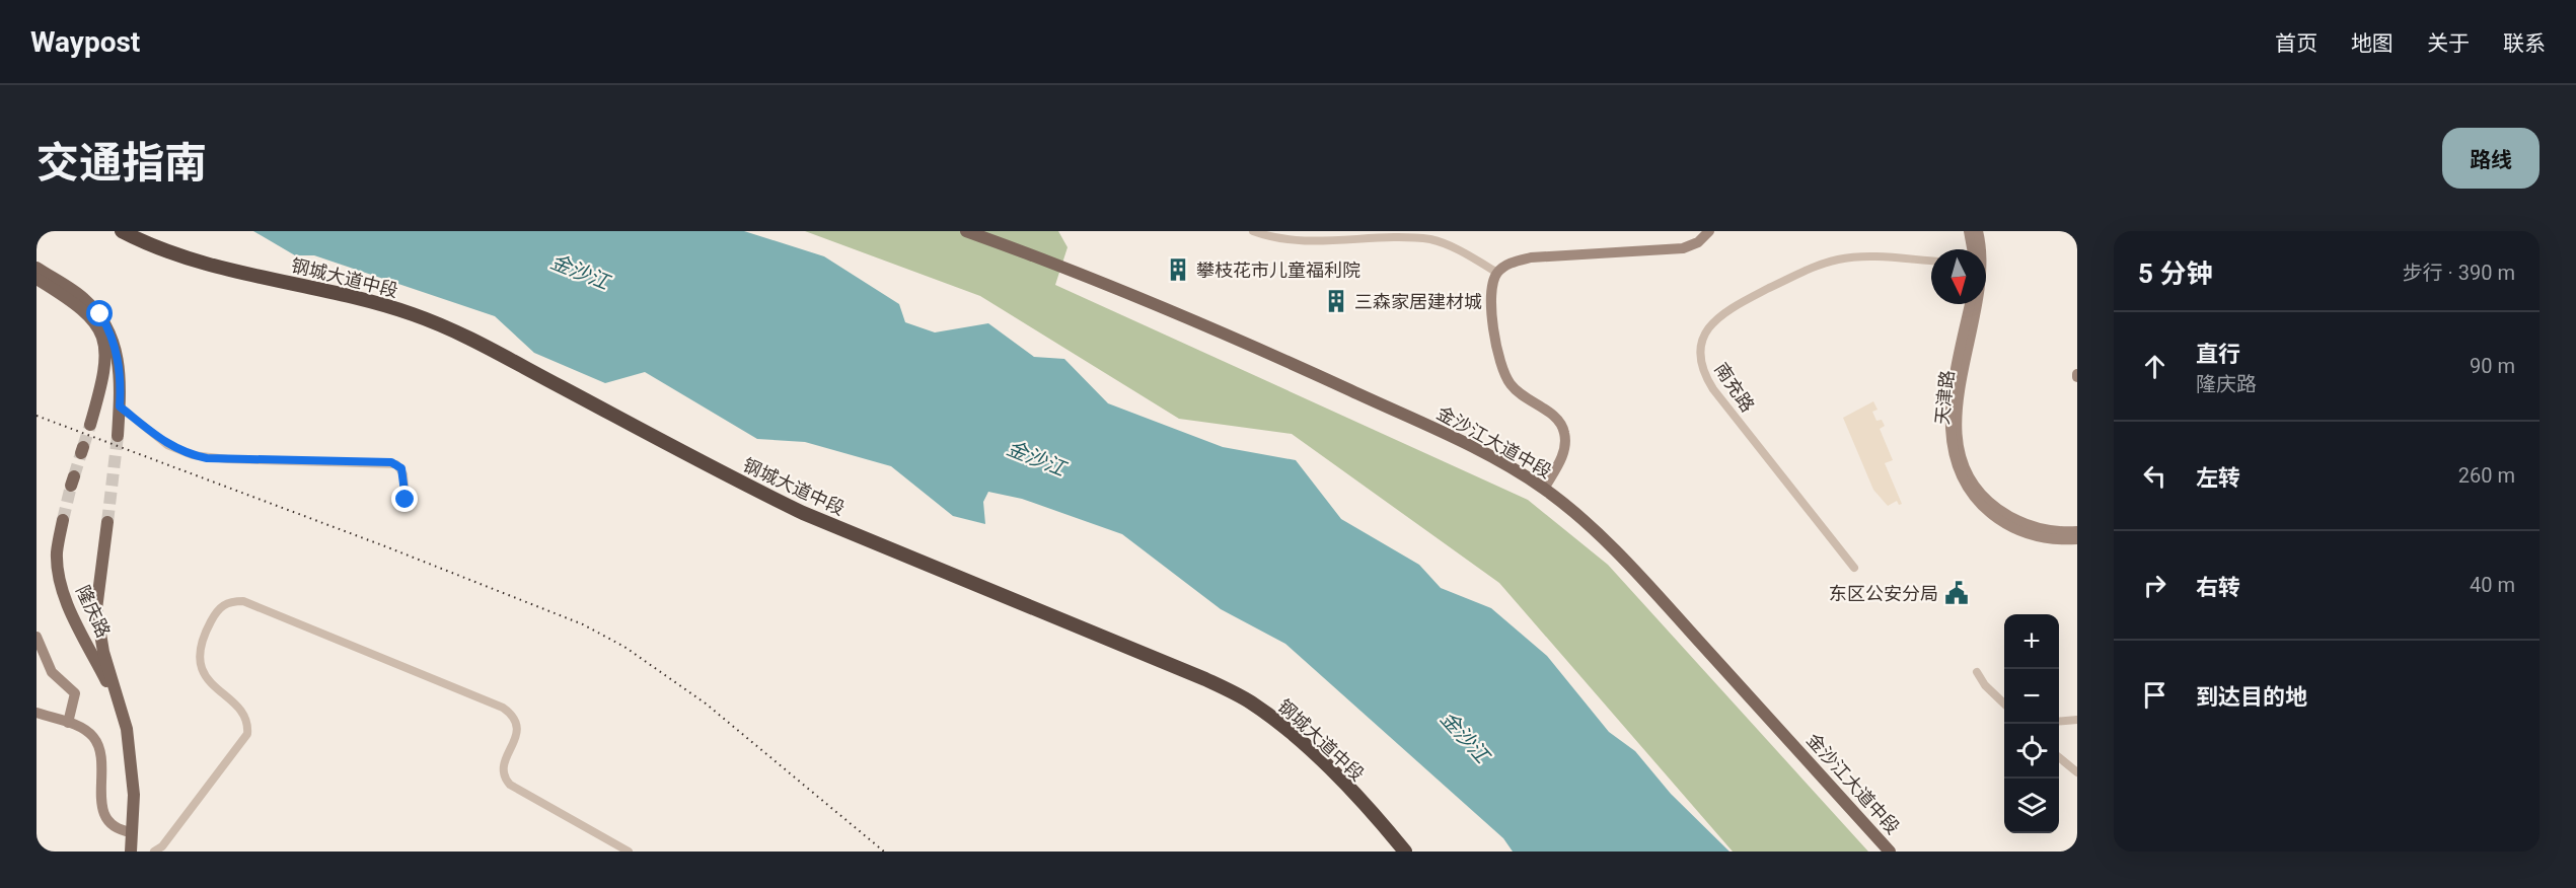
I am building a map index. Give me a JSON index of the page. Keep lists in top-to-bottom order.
{
  "streets": {
    "highway": ["钢城大道中段"],
    "main road": ["金沙江大道中段", "隆庆路"],
    "street": ["南充路", "天津路"]
  },
  "water": ["金沙江"],
  "places": {
    "building": ["攀枝花市儿童福利院", "三森家居建材城"],
    "public building": ["东区公安分局"]
  },
  "north": "bottom",
  "page": {
    "header": "Waypost",
    "nav": [
      "首页",
      "地图",
      "关于",
      "联系"
    ],
    "title": "交通指南",
    "buttons": "路线",
    "heading": ["5 分钟", "步行 · 390 m"],
    "list": [
      ["直行", "隆庆路", "90 m"],
      ["左转", "260 m"],
      ["右转", "40 m"],
      "到达目的地"
    ],
    "map_buttons": ["+", "−"]
  }
}
